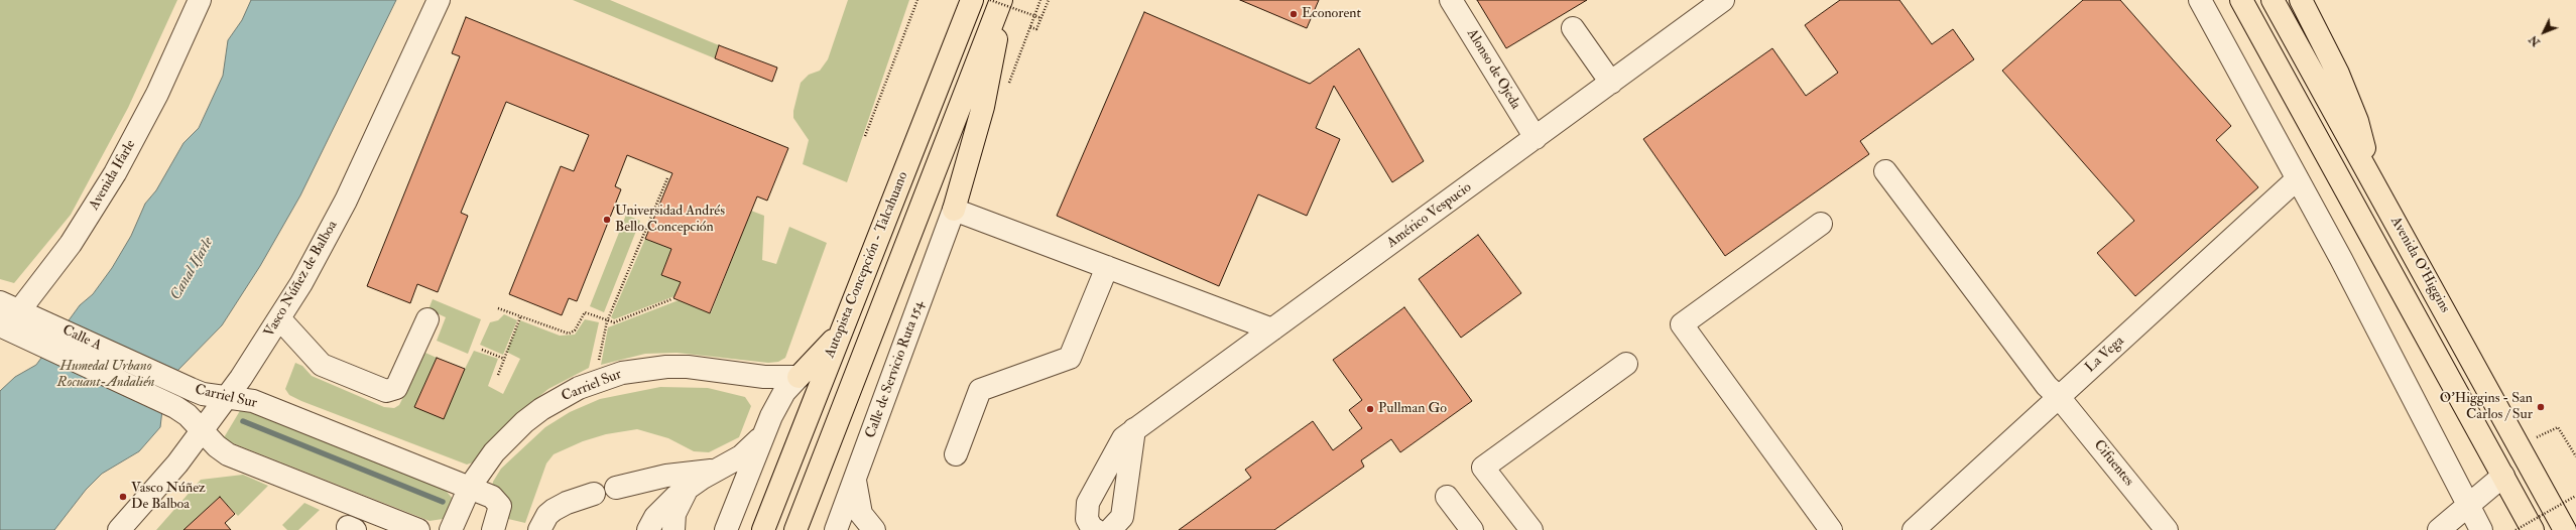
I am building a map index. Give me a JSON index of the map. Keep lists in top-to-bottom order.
{
  "streets": {
    "main road": ["Autopista Concepción - Talcahuano", "Avenida O'Higgins"],
    "street": [
      "Alonso de Ojeda",
      "Avenida Ifarle",
      "Américo Vespucio",
      "Vasco Núñez de Balboa",
      "Calle A",
      "La Vega",
      "Calle de Servicio Ruta 154",
      "Carriel Sur",
      "Cifuentes"
    ]
  },
  "crossings": [
    ["Alonso de Ojeda", "Américo Vespucio"],
    ["Avenida Ifarle", "Calle A"],
    ["Vasco Núñez de Balboa", "Carriel Sur"],
    ["Calle A", "Carriel Sur"],
    ["La Vega", "Cifuentes"]
  ],
  "water": ["Canal Ifarle"],
  "parks": ["Humedal Urbano Rocuant-Andalién"],
  "places": [
    "Econorent",
    "Universidad Andrés Bello Concepción",
    "O'Higgins - San Carlos / Sur",
    "Pullman Go",
    "Vasco Núñez De Balboa"
  ],
  "north": "bottom left"
}
